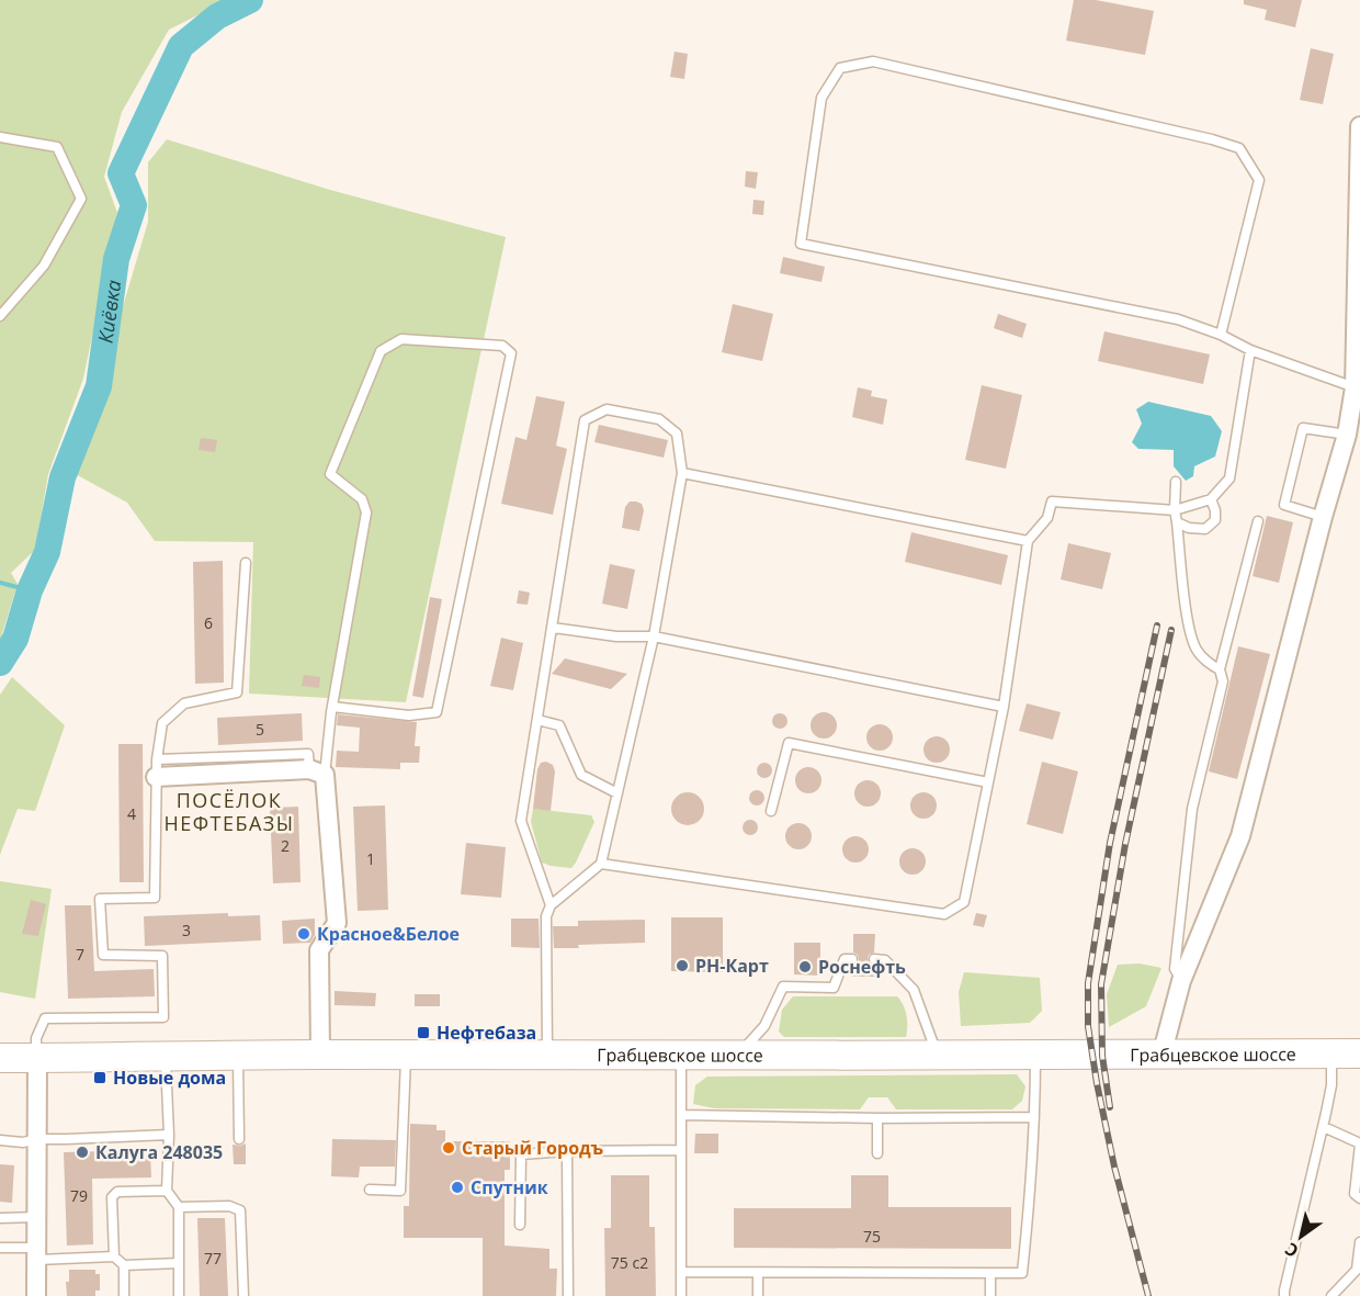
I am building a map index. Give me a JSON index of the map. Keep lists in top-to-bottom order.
{
  "streets": {
    "main road": ["Грабцевское шоссе"]
  },
  "districts": ["ПОСЁЛОК НЕФТЕБАЗЫ"],
  "water": ["Киёвка"],
  "places": {
    "other": [
      "Красное&Белое",
      "РН-Карт",
      "Роснефть",
      "Старый Городъ",
      "Калуга 248035",
      "Спутник"
    ],
    "transit": ["Нефтебаза", "Новые дома"]
  },
  "house_numbers": [
    "6",
    "5",
    "4",
    "2",
    "1",
    "3",
    "7",
    "79",
    "75",
    "77",
    "75 с2"
  ],
  "north": "bottom left"
}
